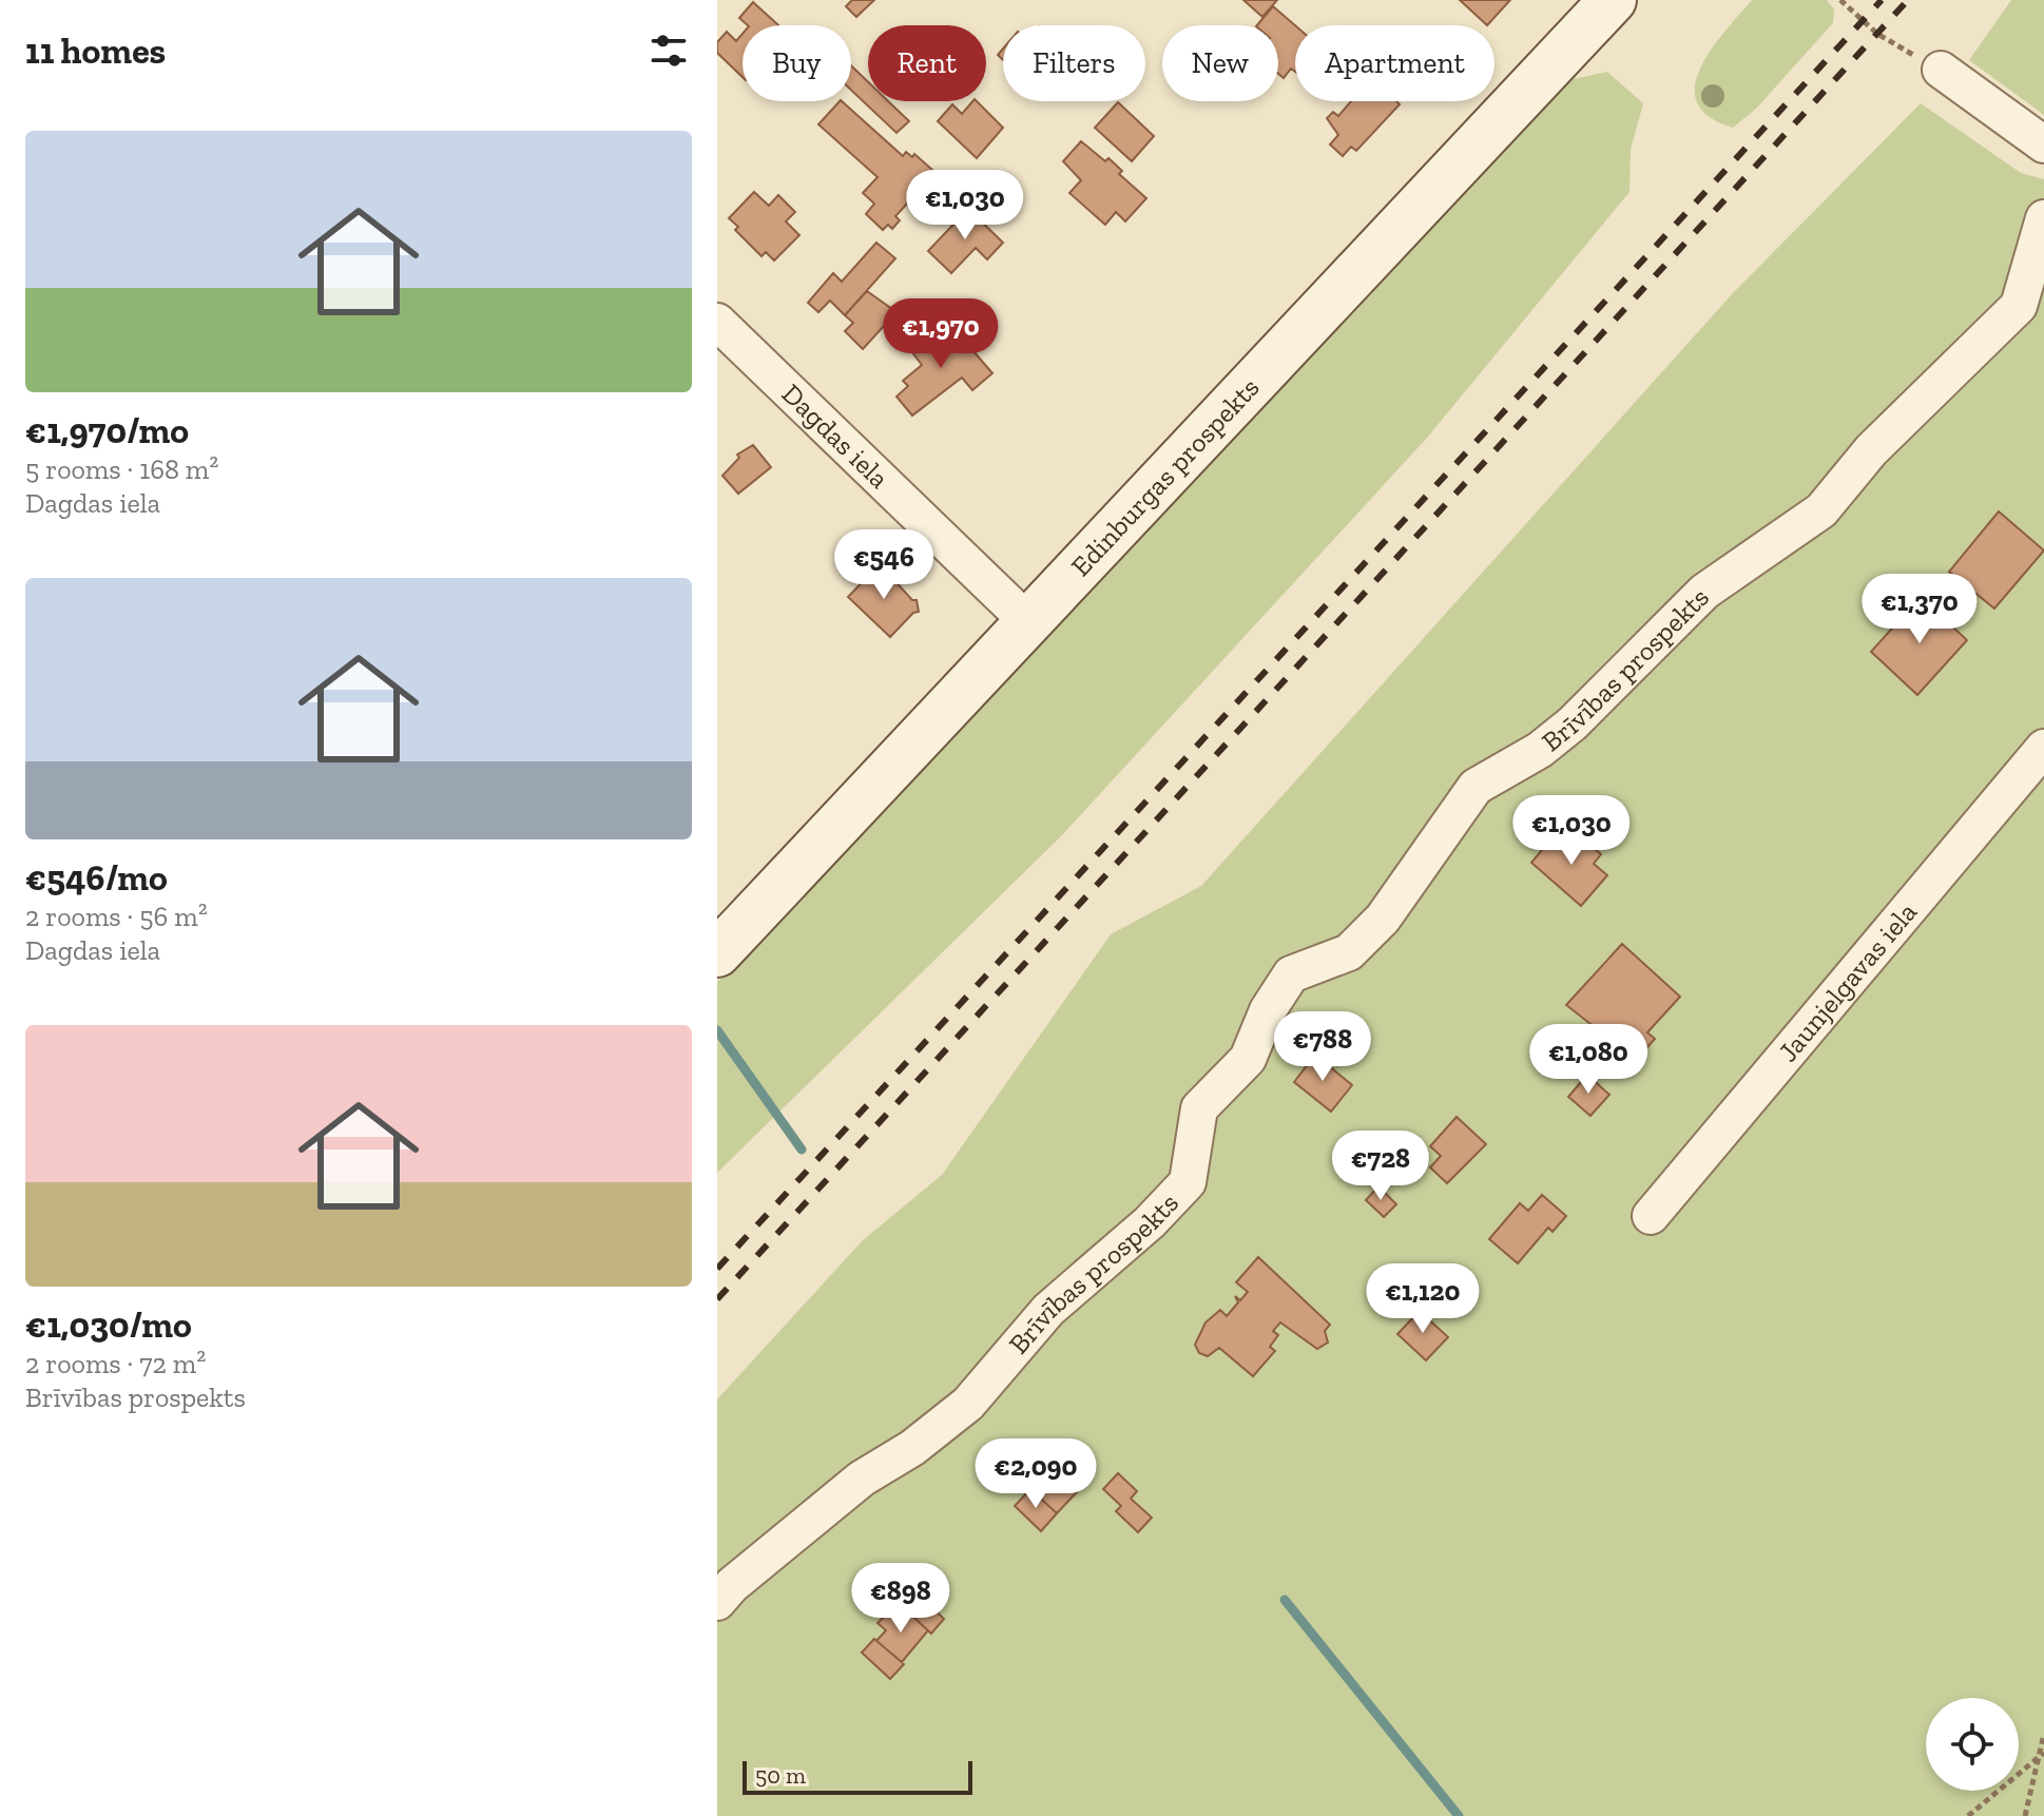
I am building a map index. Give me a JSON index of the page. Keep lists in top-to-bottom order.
{
  "streets": {
    "street": [
      "Dagdas iela",
      "Edinburgas prospekts",
      "Brīvības prospekts",
      "Jaunjelgavas iela"
    ]
  },
  "crossings": [
    ["Dagdas iela", "Edinburgas prospekts"]
  ],
  "scale_bar": "50 m",
  "page": {
    "heading": "11 homes",
    "chip": [
      "Buy",
      "Rent",
      "Filters",
      "New",
      "Apartment"
    ],
    "list": [
      {
        "name": "€1,970/mo",
        "note": "5 rooms · 168 m² · Dagdas iela"
      },
      {
        "name": "€546/mo",
        "note": "2 rooms · 56 m² · Dagdas iela"
      },
      {
        "name": "€1,030/mo",
        "note": "2 rooms · 72 m² · Brīvības prospekts"
      }
    ],
    "price": [
      "€1,030",
      "€1,970",
      "€546",
      "€1,370",
      "€1,030",
      "€788",
      "€1,080",
      "€728",
      "€1,120",
      "€2,090",
      "€898"
    ],
    "scale": "50 m"
  }
}
